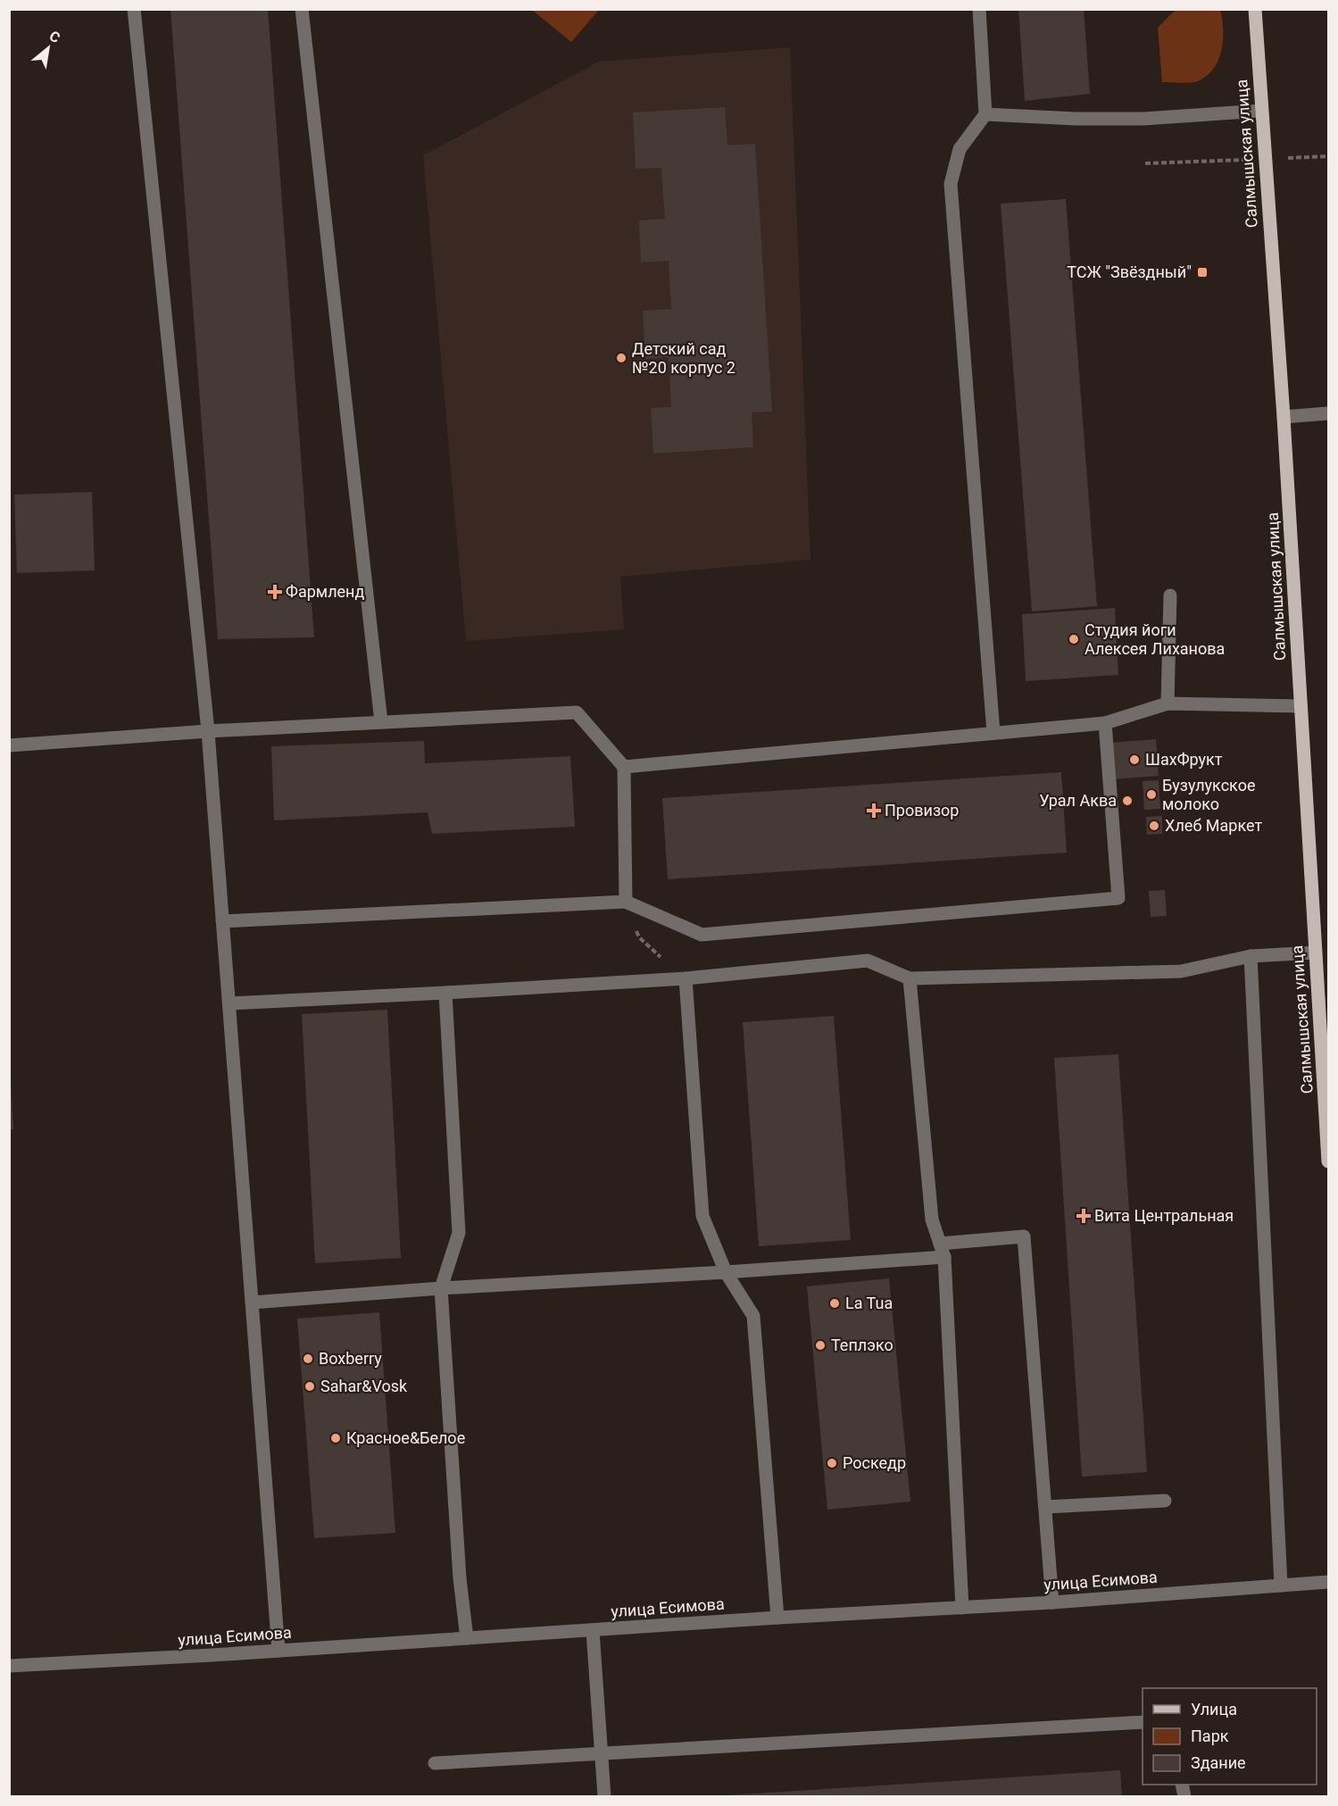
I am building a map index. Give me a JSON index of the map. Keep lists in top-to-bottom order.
{
  "streets": {
    "main road": ["Салмышская улица"],
    "street": ["улица Есимова"]
  },
  "places": {
    "transit": ["ТСЖ \"Звёздный\""],
    "other": [
      "Детский сад №20 корпус 2",
      "Студия йоги Алексея Лиханова",
      "ШахФрукт",
      "Бузулукское молоко",
      "Урал Аква",
      "Хлеб Маркет",
      "La Tua",
      "Теплэко",
      "Boxberry",
      "Sahar&Vosk",
      "Красное&Белое",
      "Роскедр"
    ],
    "health": ["Фармленд", "Провизор", "Вита Центральная"]
  },
  "legend": ["Улица", "Парк", "Здание"],
  "north": "top right"
}
